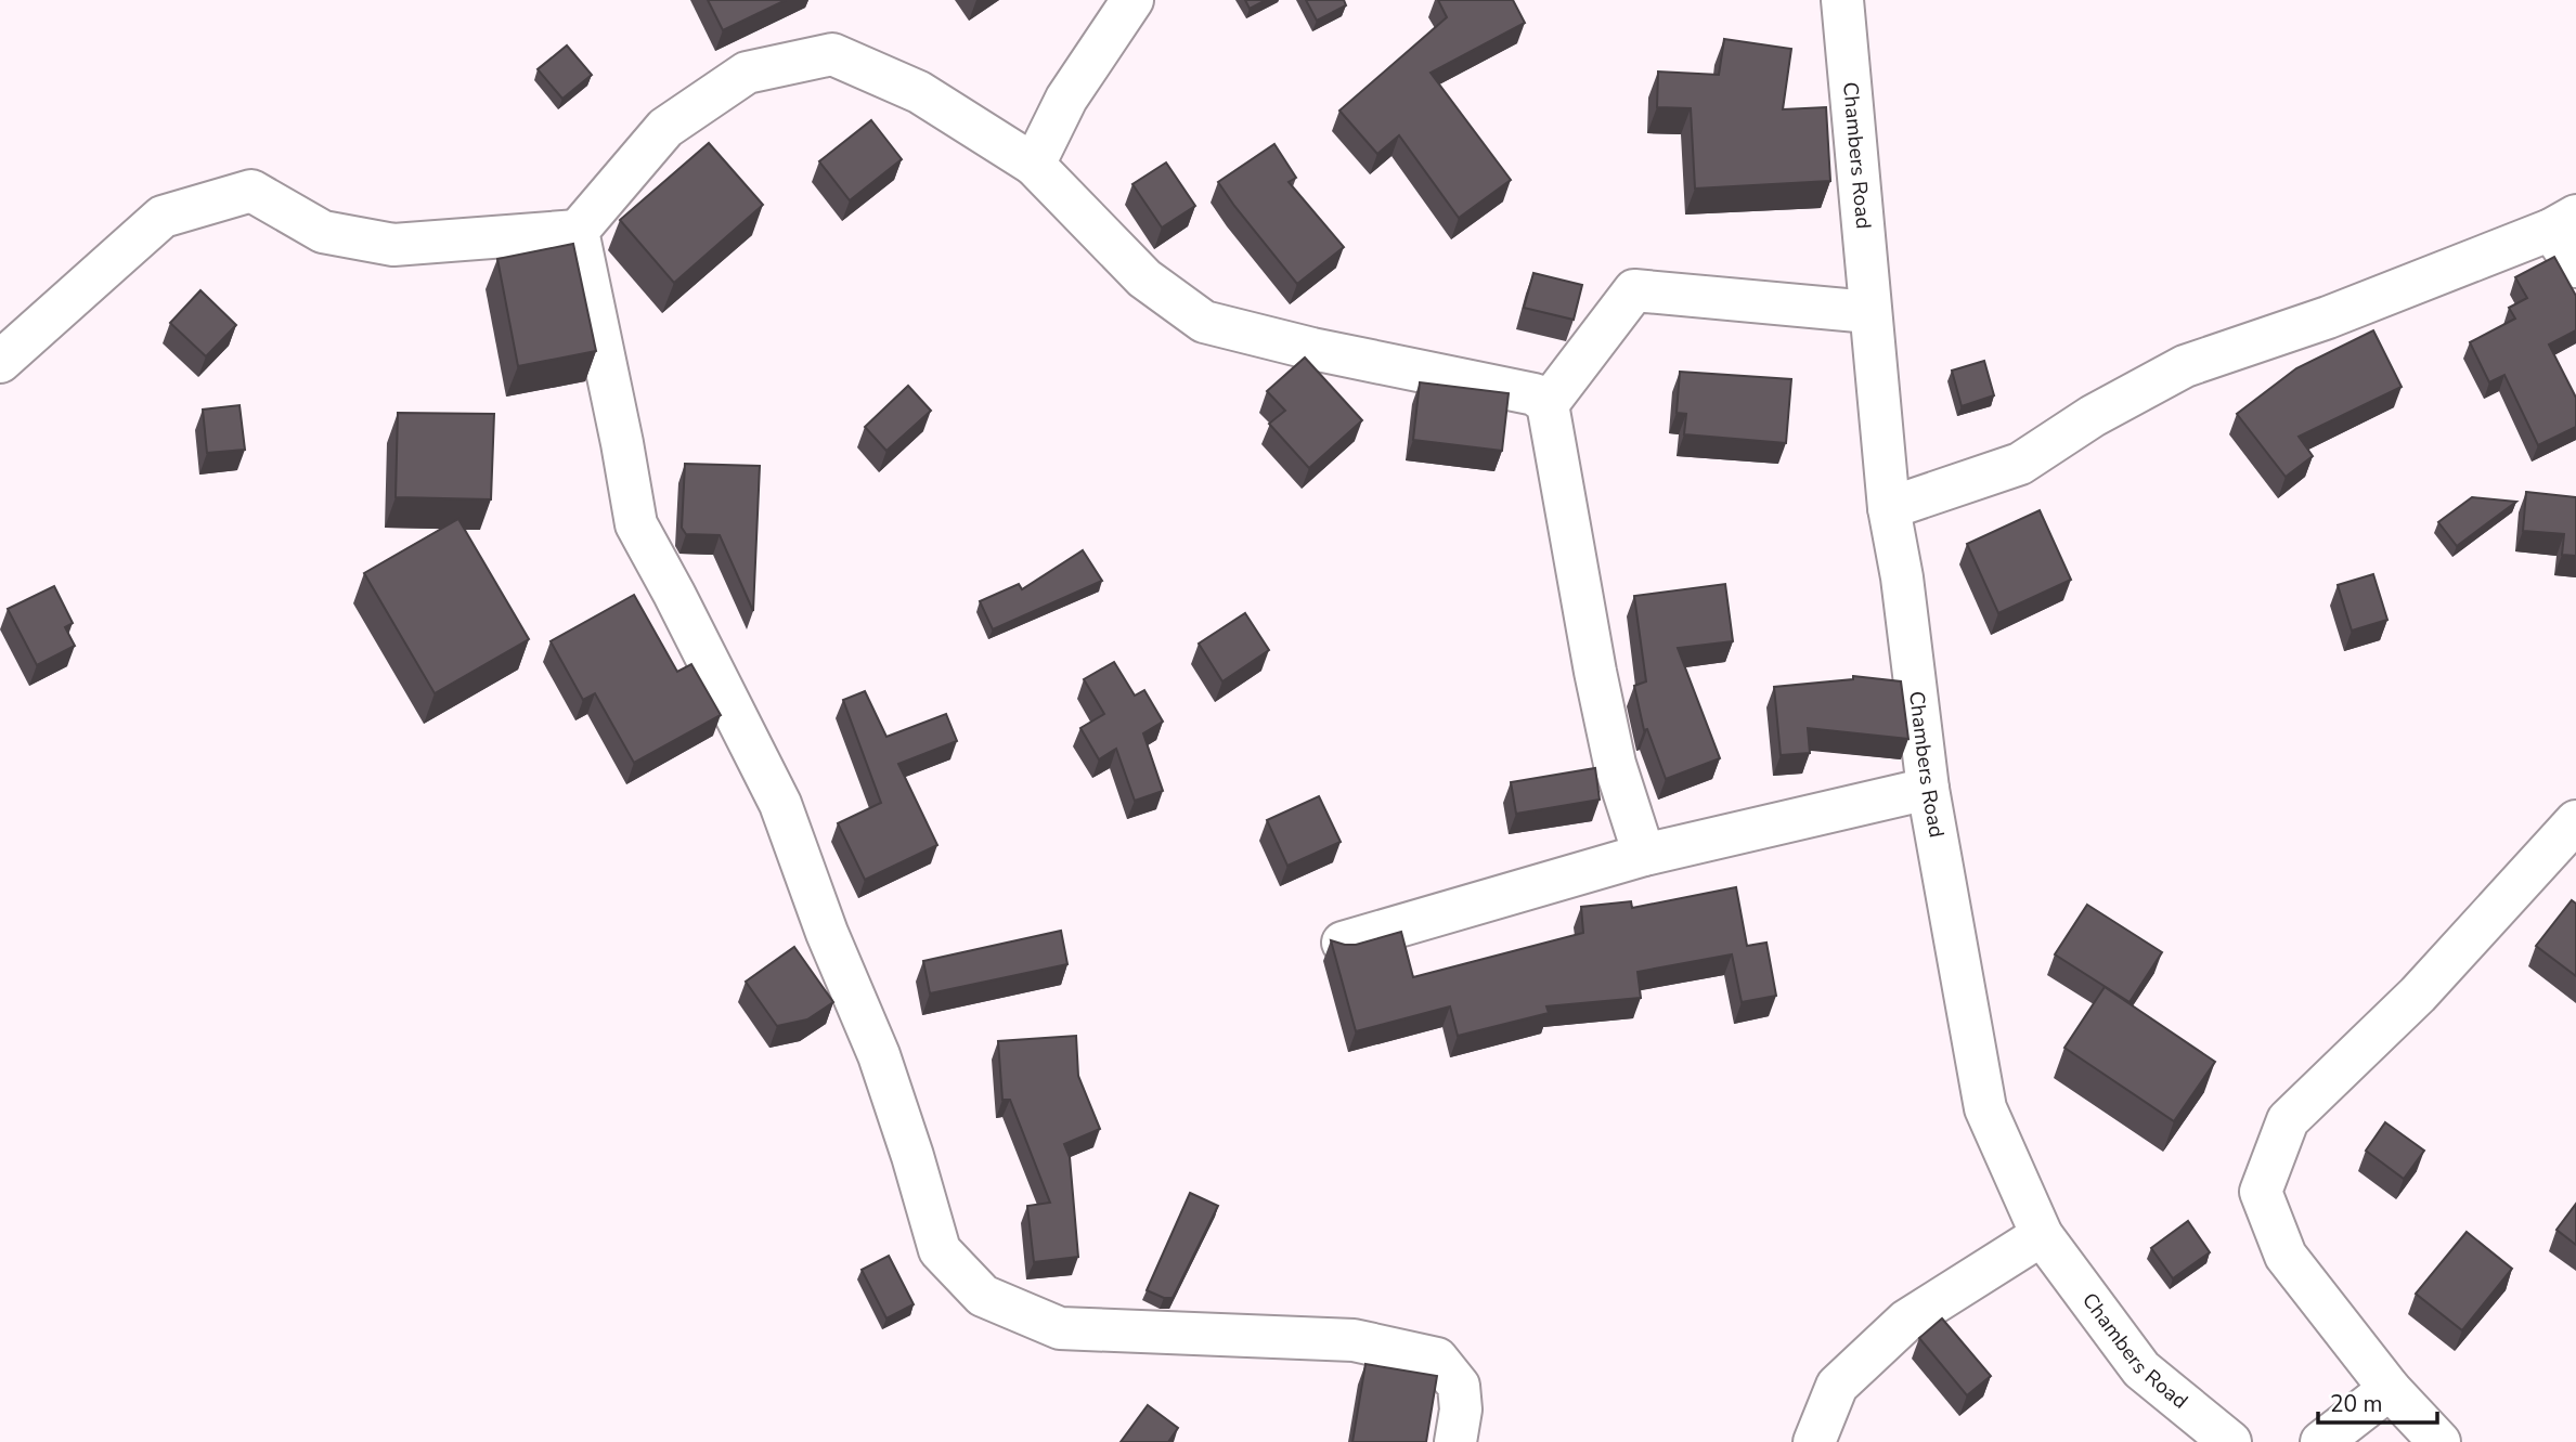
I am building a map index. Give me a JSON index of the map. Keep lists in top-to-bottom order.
{
  "streets": {
    "street": ["Chambers Road"]
  },
  "scale_bar": "20 m"
}
